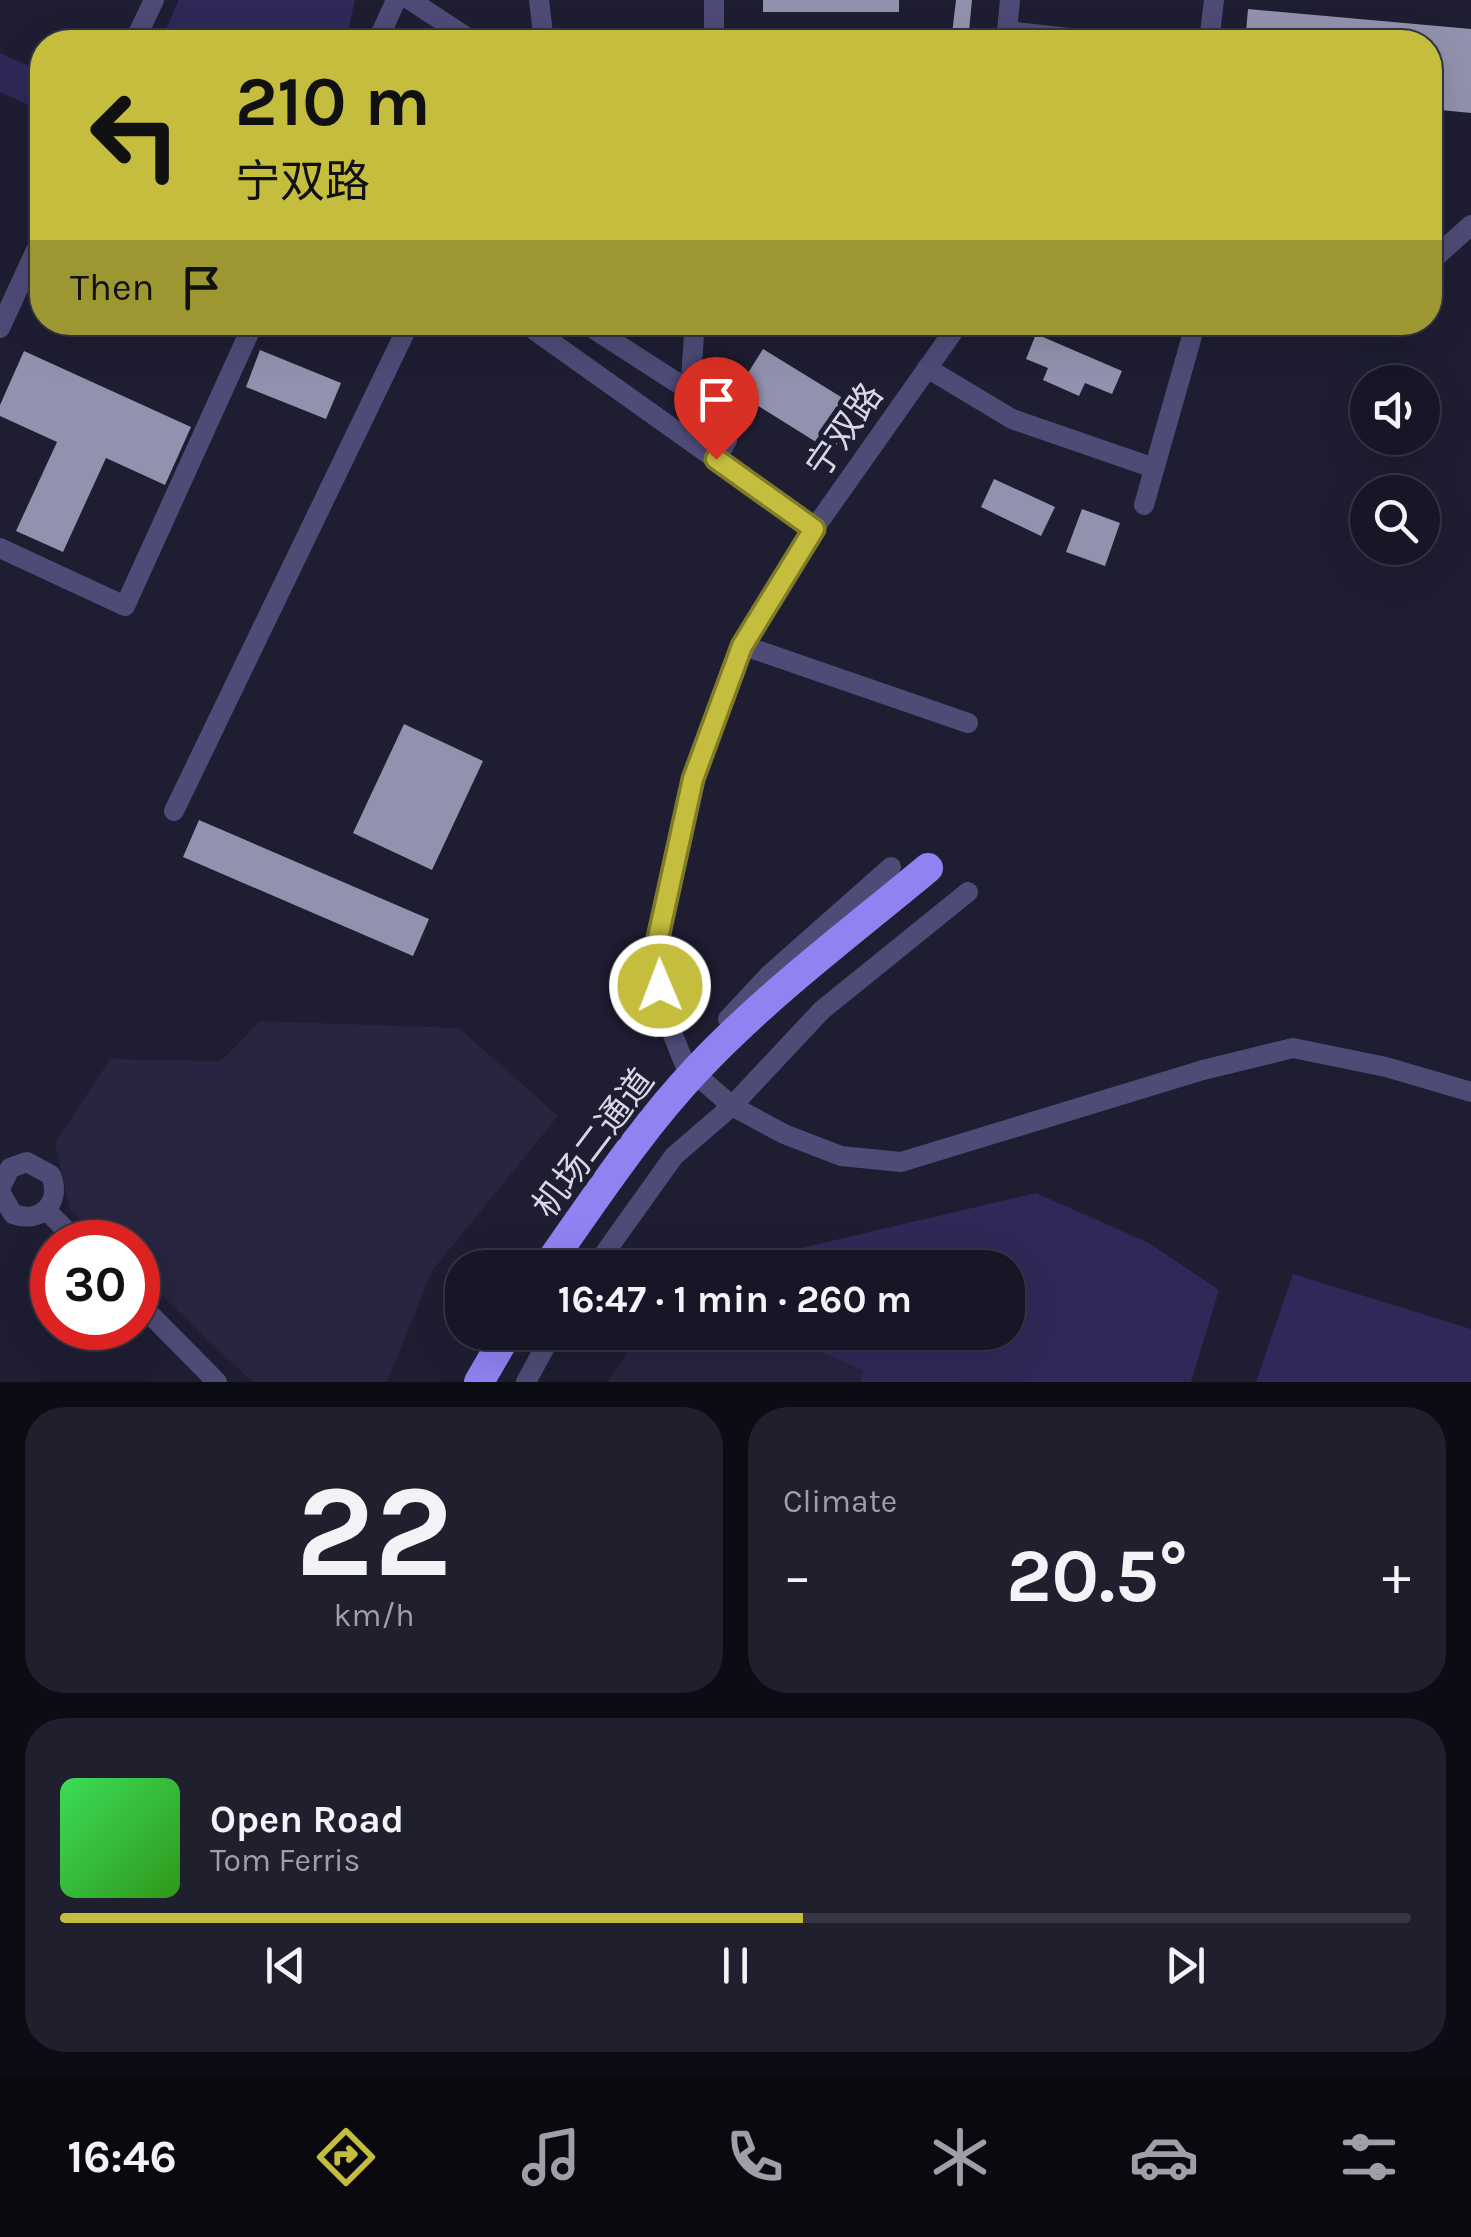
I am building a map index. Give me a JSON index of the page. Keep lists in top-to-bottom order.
{
  "streets": {
    "highway": ["机场二通道"],
    "street": ["宁双路"]
  },
  "page": {
    "turn": ["210 m", "宁双路"],
    "then": "Then",
    "limit": "30",
    "trip": "16:47 · 1 min · 260 m",
    "tile": [
      ["22", "km/h"],
      "Climate"
    ],
    "heat": ["−", "20.5°", "+"],
    "song": ["Open Road", "Tom Ferris"],
    "tabs": "16:46"
  }
}
